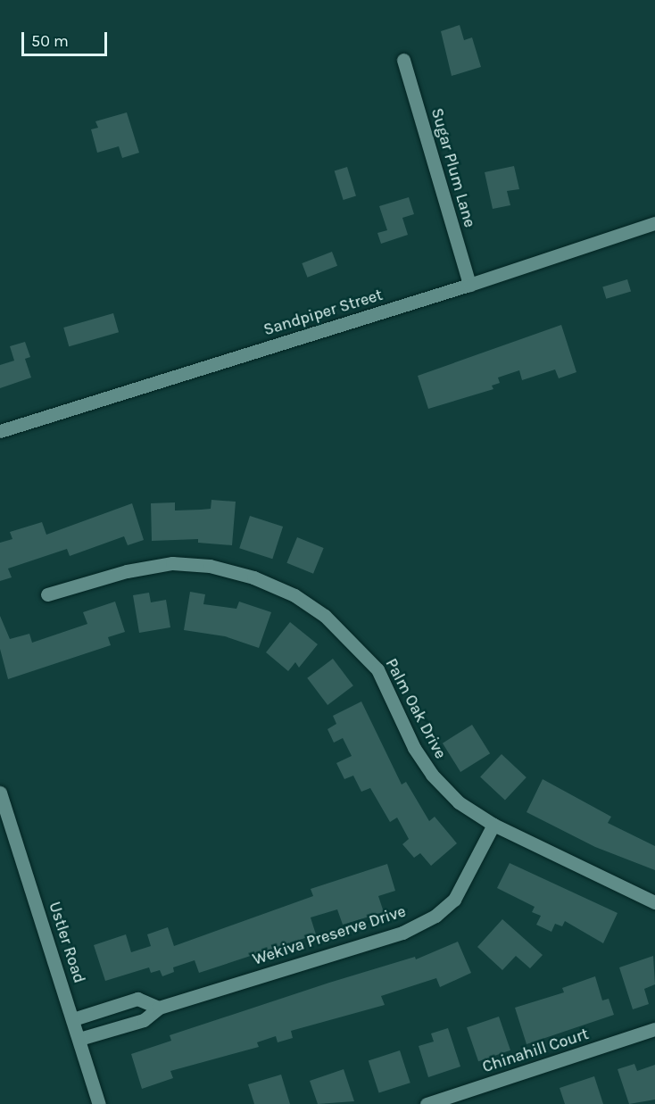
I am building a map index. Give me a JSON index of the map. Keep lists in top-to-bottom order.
{
  "streets": {
    "street": [
      "Sugar Plum Lane",
      "Sandpiper Street",
      "Palm Oak Drive",
      "Wekiva Preserve Drive",
      "Ustler Road",
      "Chinahill Court"
    ]
  },
  "crossings": [
    ["Sugar Plum Lane", "Sandpiper Street"],
    ["Palm Oak Drive", "Wekiva Preserve Drive"],
    ["Wekiva Preserve Drive", "Ustler Road"]
  ],
  "scale_bar": "50 m"
}
